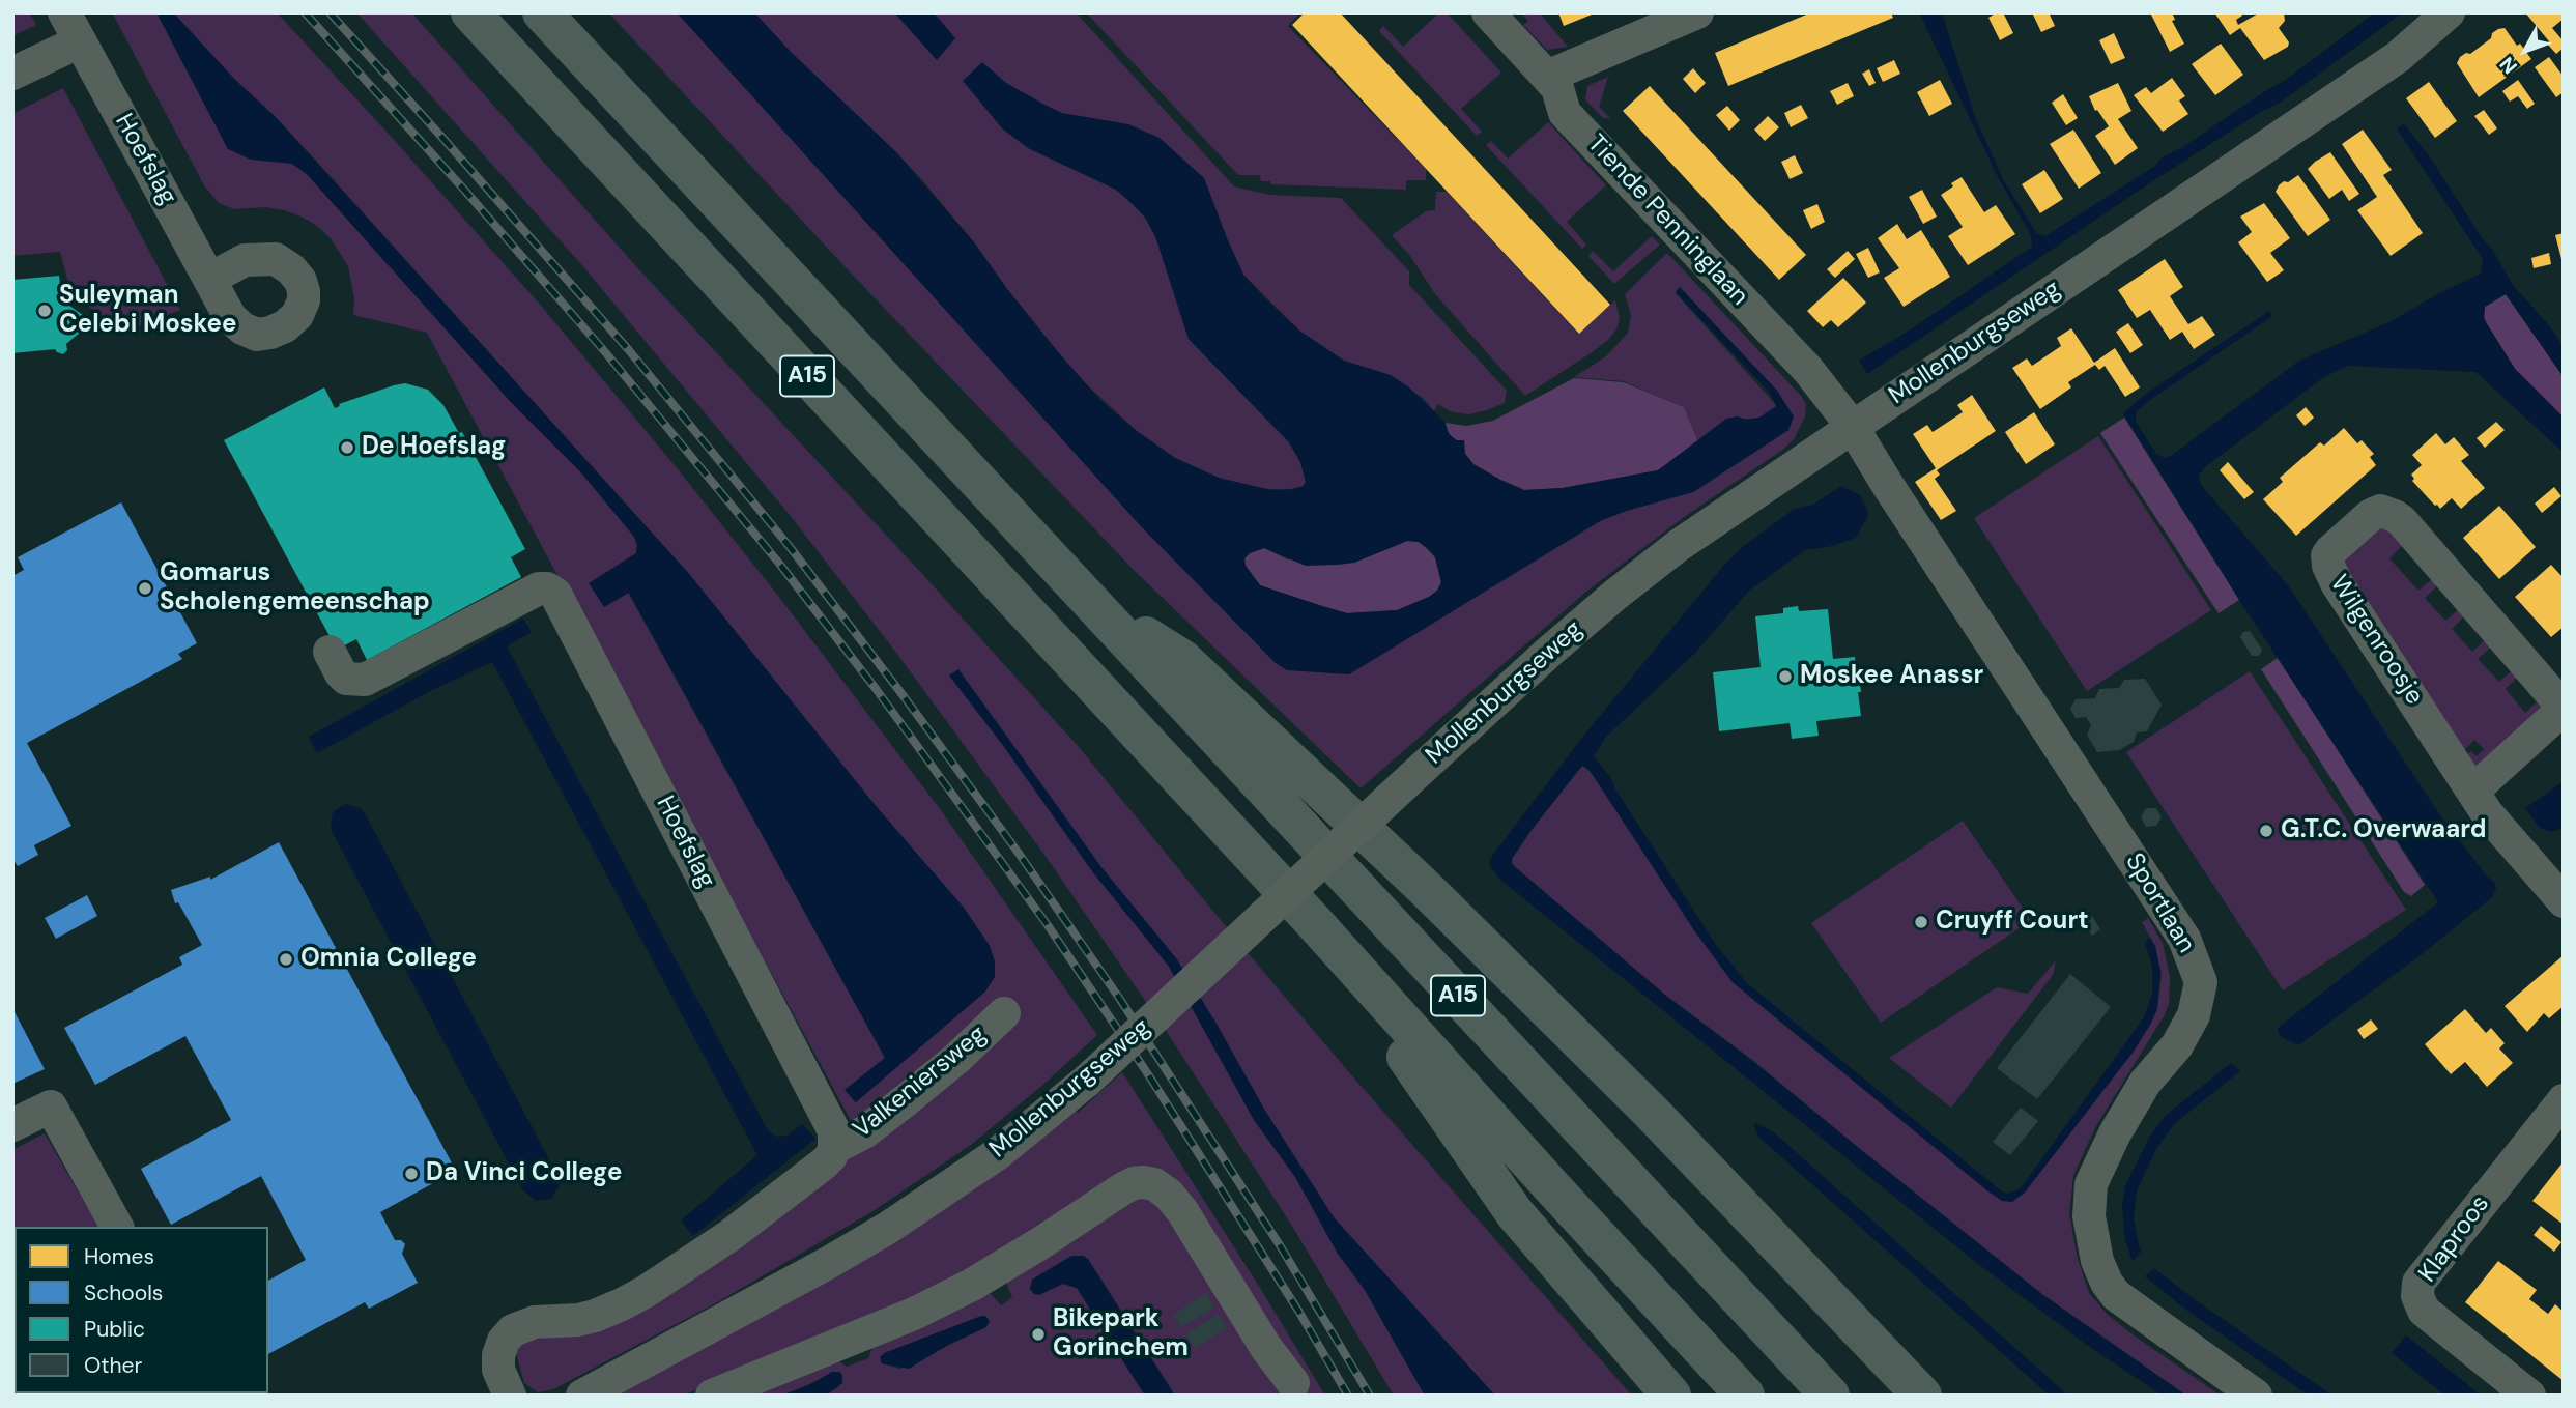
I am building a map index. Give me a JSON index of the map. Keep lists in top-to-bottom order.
{
  "streets": {
    "highway": ["A15"],
    "street": [
      "Hoefslag",
      "Tiende Penninglaan",
      "Mollenburgseweg",
      "Wilgenroosje",
      "Sportlaan",
      "Valkeniersweg",
      "Klaproos"
    ]
  },
  "crossings": [
    ["Hoefslag", "Valkeniersweg"],
    ["Tiende Penninglaan", "Mollenburgseweg"],
    ["Tiende Penninglaan", "Sportlaan"],
    ["Mollenburgseweg", "Sportlaan"]
  ],
  "places": [
    "Suleyman Celebi Moskee",
    "De Hoefslag",
    "Gomarus Scholengemeenschap",
    "Moskee Anassr",
    "G.T.C. Overwaard",
    "Cruyff Court",
    "Omnia College",
    "Da Vinci College",
    "Bikepark Gorinchem"
  ],
  "legend": [
    "Homes",
    "Schools",
    "Public",
    "Other"
  ],
  "north": "bottom left"
}
